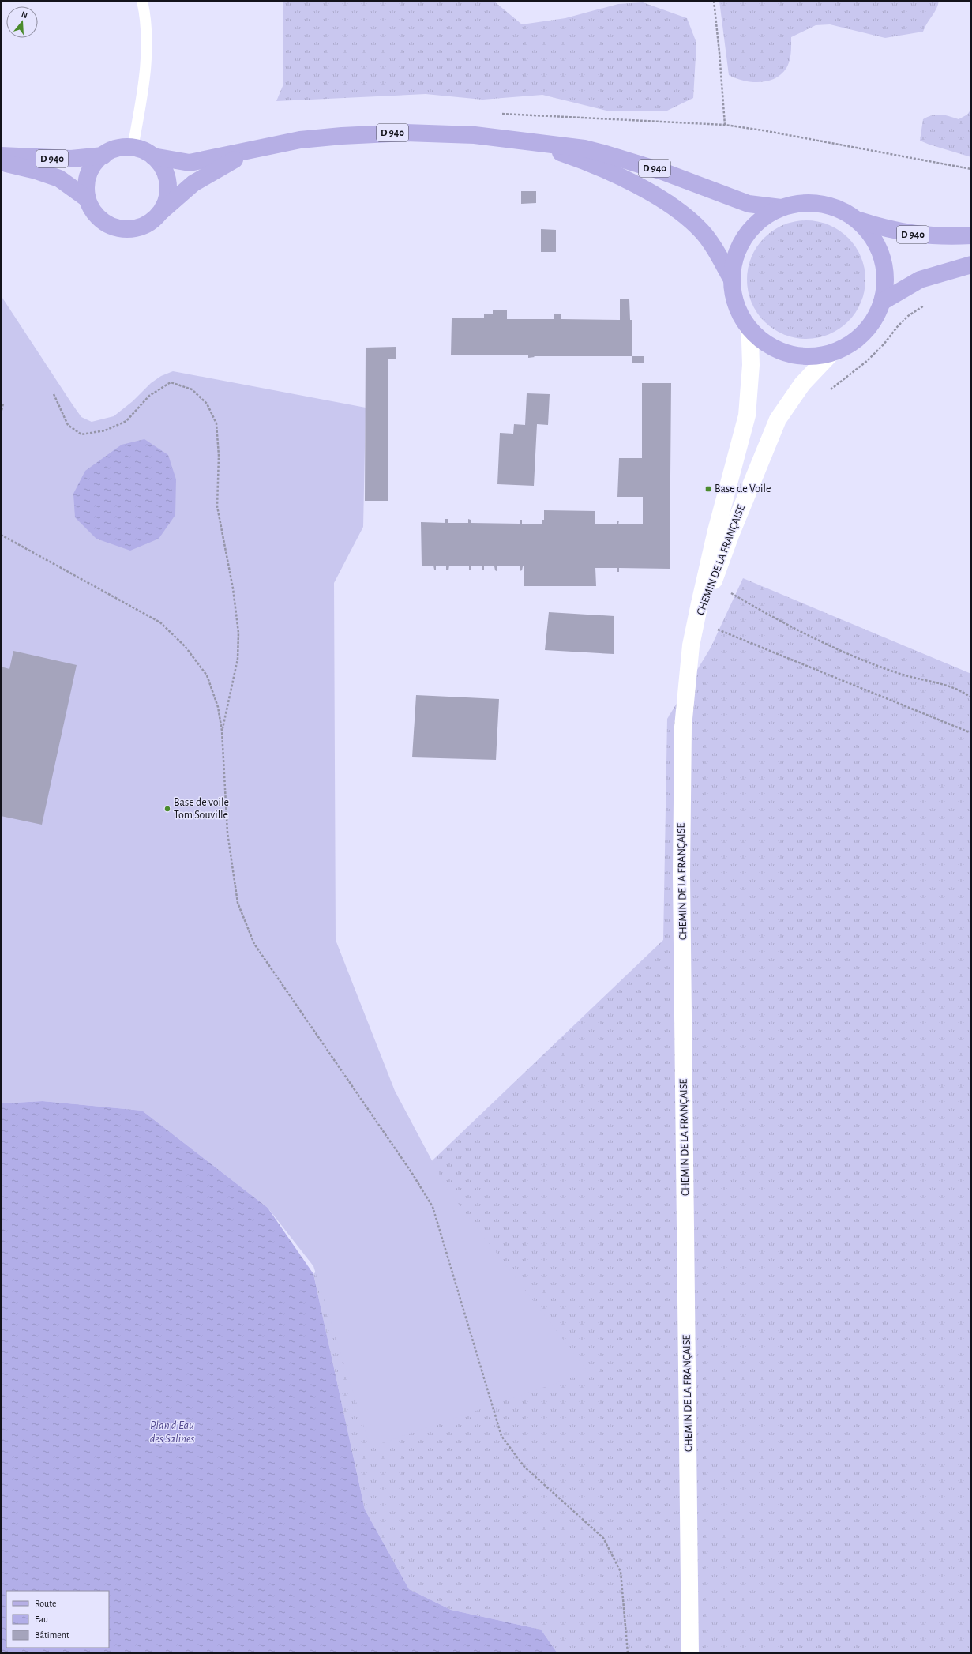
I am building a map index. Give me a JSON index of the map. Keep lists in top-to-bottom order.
{
  "streets": {
    "main road": ["D 940"],
    "street": ["CHEMIN DE LA FRANÇAISE"]
  },
  "water": ["Plan d'Eau des Salines"],
  "places": {
    "transit": ["Base de Voile"],
    "other": ["Base de voile Tom Souville"]
  },
  "legend": ["Route", "Eau", "Bâtiment"],
  "north": "top"
}
